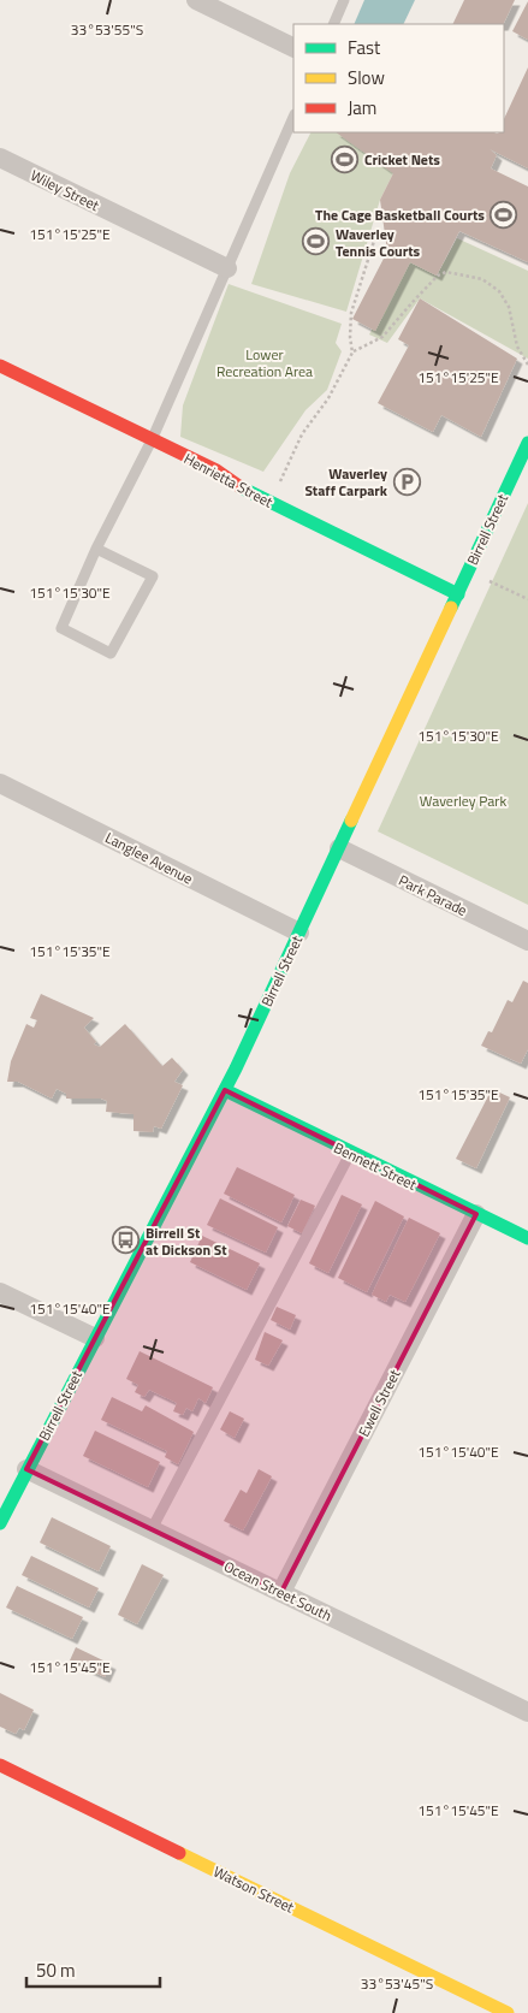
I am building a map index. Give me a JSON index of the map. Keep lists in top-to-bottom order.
{
  "streets": {
    "main road": [
      "Henrietta Street",
      "Birrell Street",
      "Bennett Street",
      "Watson Street"
    ],
    "street": [
      "Wiley Street",
      "Langlee Avenue",
      "Park Parade",
      "Ewell Street",
      "Ocean Street South"
    ]
  },
  "crossings": [
    ["Henrietta Street", "Birrell Street"],
    ["Birrell Street", "Langlee Avenue"],
    ["Birrell Street", "Park Parade"],
    ["Birrell Street", "Bennett Street"],
    ["Birrell Street", "Ocean Street South"],
    ["Bennett Street", "Ewell Street"],
    ["Ewell Street", "Ocean Street South"]
  ],
  "parks": ["Lower Recreation Area", "Waverley Park"],
  "places": {
    "sports": ["Cricket Nets", "The Cage Basketball Courts", "Waverley Tennis Courts"],
    "parking": ["Waverley Staff Carpark"],
    "bus stop": ["Birrell St at Dickson St"]
  },
  "legend": ["Fast", "Slow", "Jam"],
  "scale_bar": "50 m",
  "coordinates": [
    "33°53'55\"S",
    "151°15'25\"E",
    "151°15'30\"E",
    "151°15'35\"E",
    "151°15'40\"E",
    "151°15'45\"E",
    "33°53'45\"S"
  ]
}
